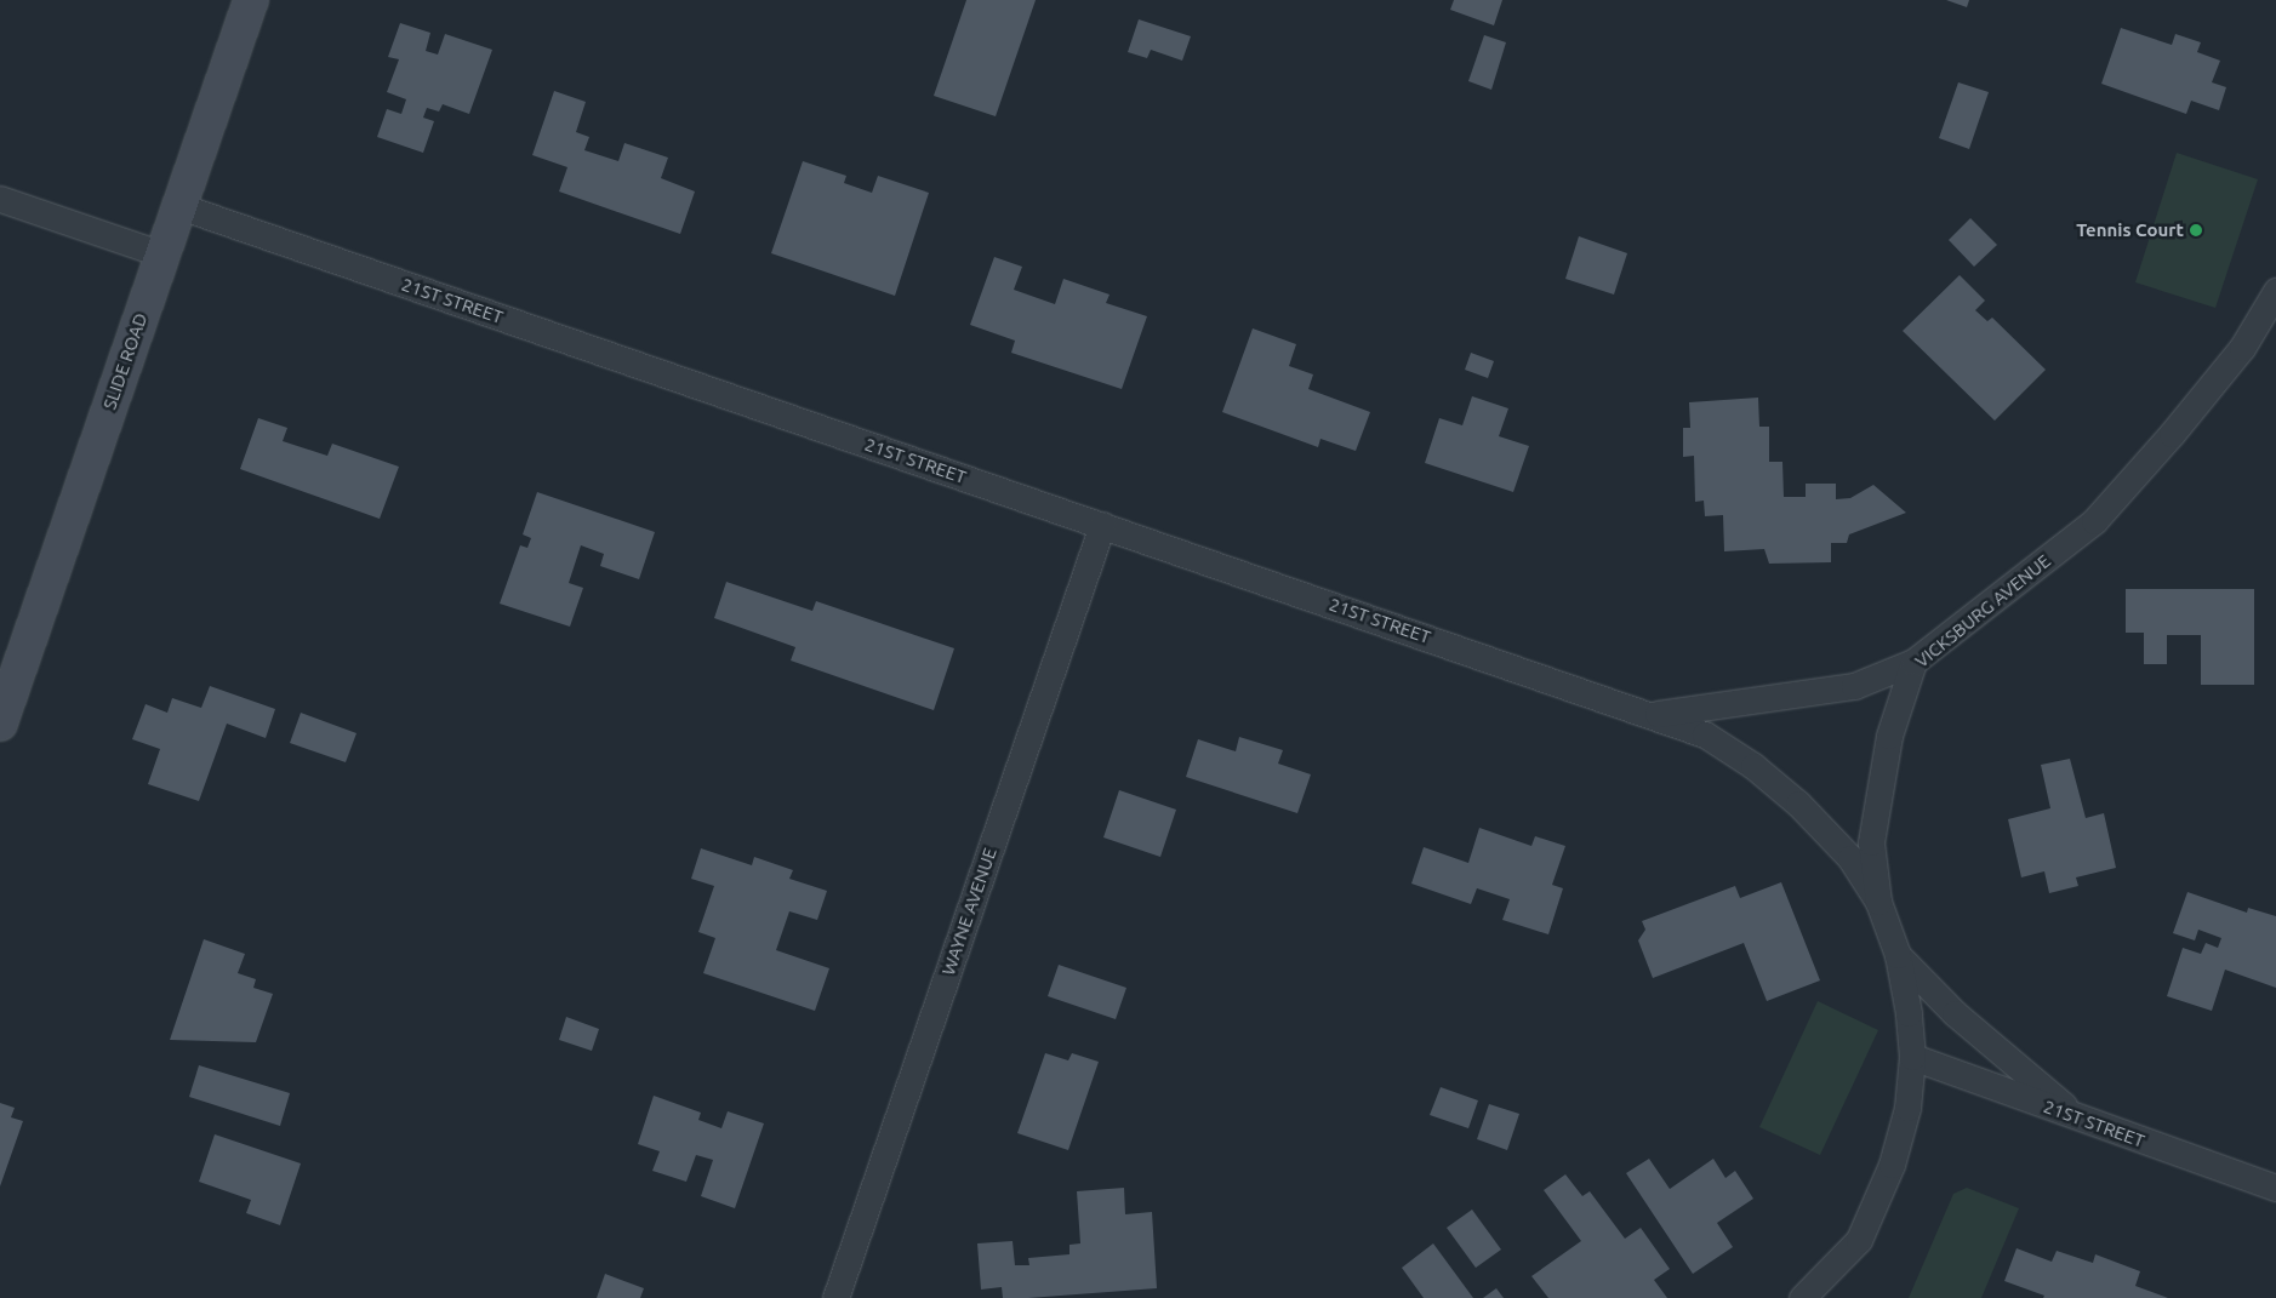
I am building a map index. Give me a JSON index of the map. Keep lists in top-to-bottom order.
{
  "streets": {
    "main road": ["SLIDE ROAD"],
    "street": ["21ST STREET", "VICKSBURG AVENUE", "WAYNE AVENUE"]
  },
  "crossings": [
    ["21ST STREET", "SLIDE ROAD"],
    ["21ST STREET", "VICKSBURG AVENUE"],
    ["21ST STREET", "WAYNE AVENUE"]
  ],
  "places": ["Tennis Court"]
}
